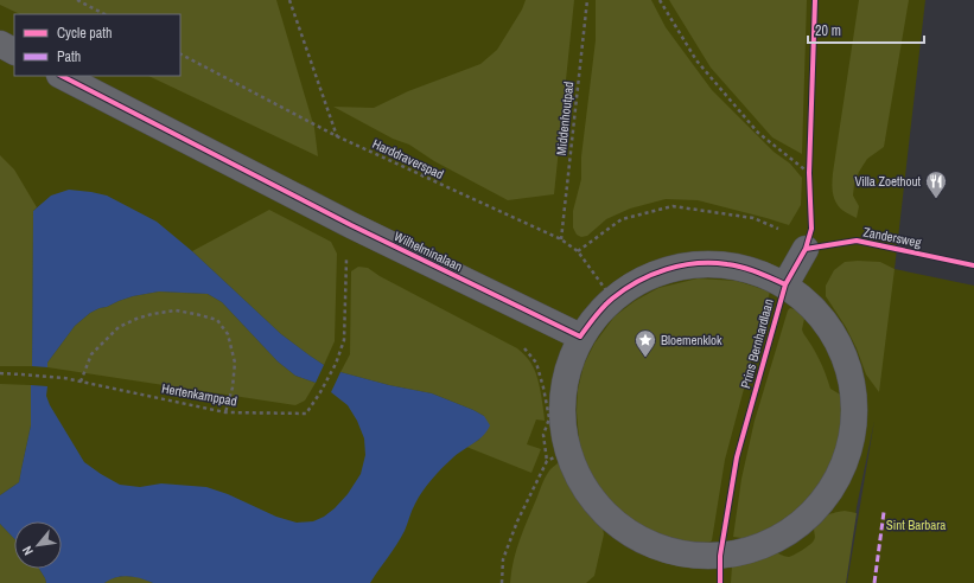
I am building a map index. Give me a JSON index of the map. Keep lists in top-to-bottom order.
{
  "streets": {
    "street": ["Wilhelminalaan", "Prins Bernhardlaan"],
    "path": ["Middenhoutpad", "Harddraverspad", "Hertenkamppad"],
    "cycle path": ["Zandersweg"]
  },
  "crossings": [
    ["Middenhoutpad", "Harddraverspad"],
    ["Wilhelminalaan", "Hertenkamppad"]
  ],
  "parks": ["Sint Barbara"],
  "places": {
    "restaurant": ["Villa Zoethout"],
    "place": ["Bloemenklok"]
  },
  "legend": ["Cycle path", "Path"],
  "scale_bar": "20 m",
  "north": "bottom left"
}
